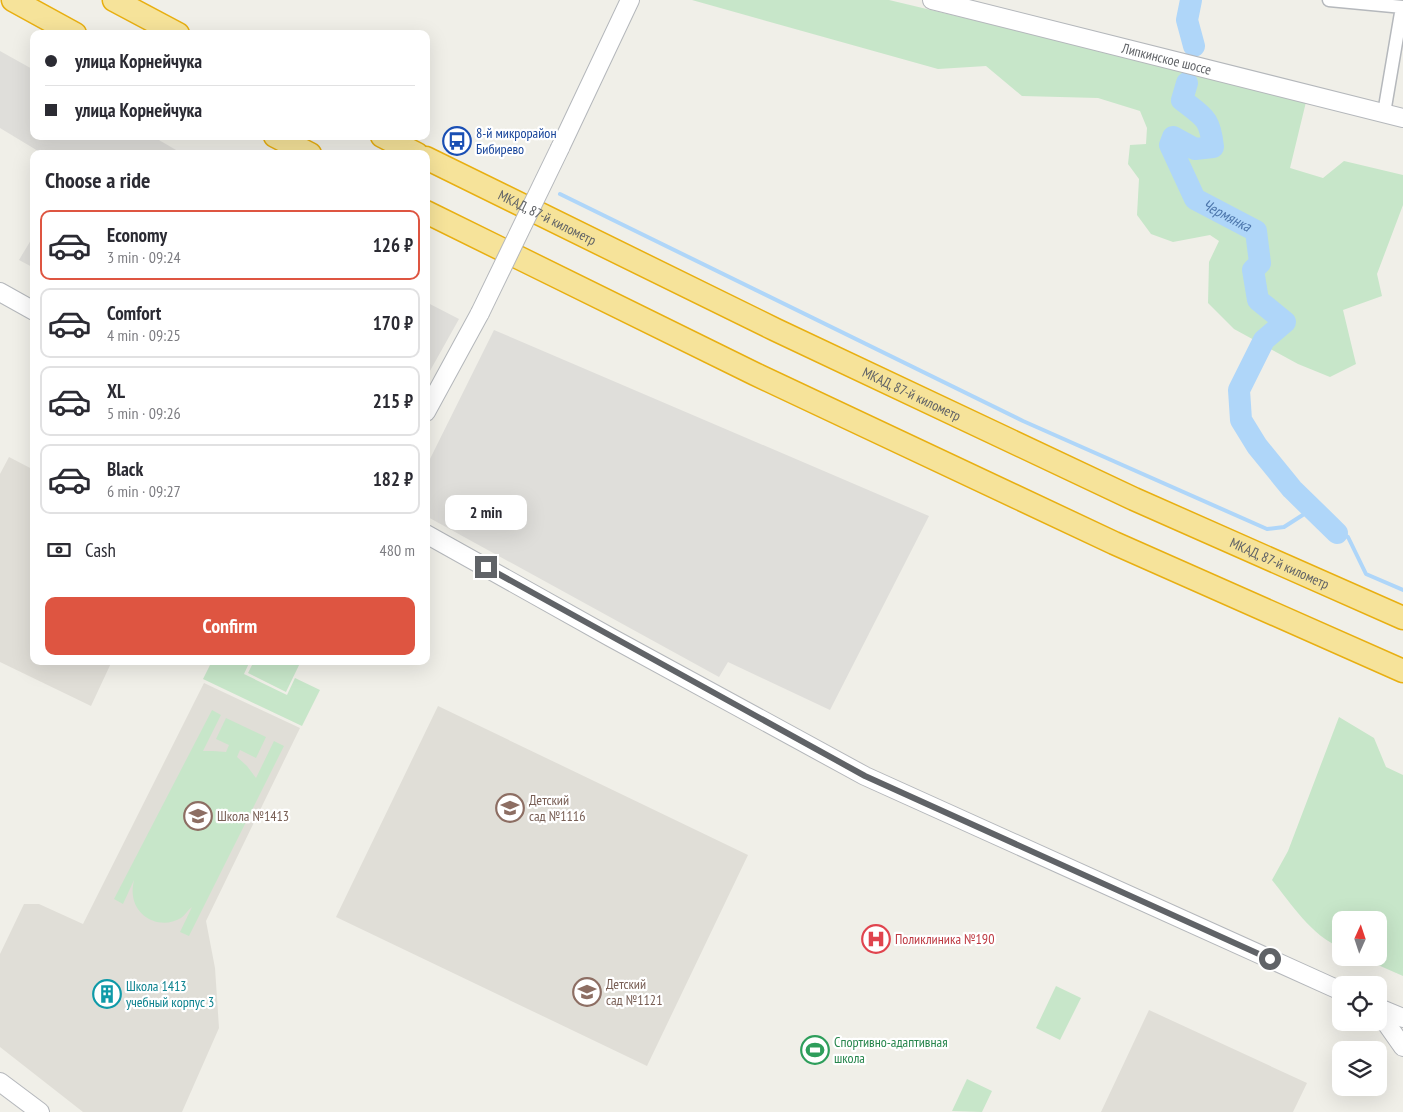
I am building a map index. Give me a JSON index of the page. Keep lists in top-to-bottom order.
{
  "streets": {
    "highway": ["МКАД, 87-й километр"],
    "street": ["Липкинское шоссе"]
  },
  "water": ["Чермянка"],
  "places": {
    "bus stop": ["8-й микрорайон Бибирево"],
    "school or university": ["Детский сад №1116", "Школа №1413", "Детский сад №1121"],
    "hospital": ["Поликлиника №190"],
    "building": ["Школа 1413 учебный корпус 3"],
    "sports": ["Спортивно-адаптивная школа"]
  },
  "north": "top",
  "page": {
    "banner": ["улица Корнейчука", "улица Корнейчука"],
    "heading": "Choose a ride",
    "list": [
      {
        "name": "Economy",
        "note": "3 min · 09:24",
        "value": "126 ₽"
      },
      {
        "name": "Comfort",
        "note": "4 min · 09:25",
        "value": "170 ₽"
      },
      {
        "name": "XL",
        "note": "5 min · 09:26",
        "value": "215 ₽"
      },
      {
        "name": "Black",
        "note": "6 min · 09:27",
        "value": "182 ₽"
      }
    ],
    "bubble": "2 min",
    "pay": ["Cash", "480 m"],
    "buttons": "Confirm"
  }
}
